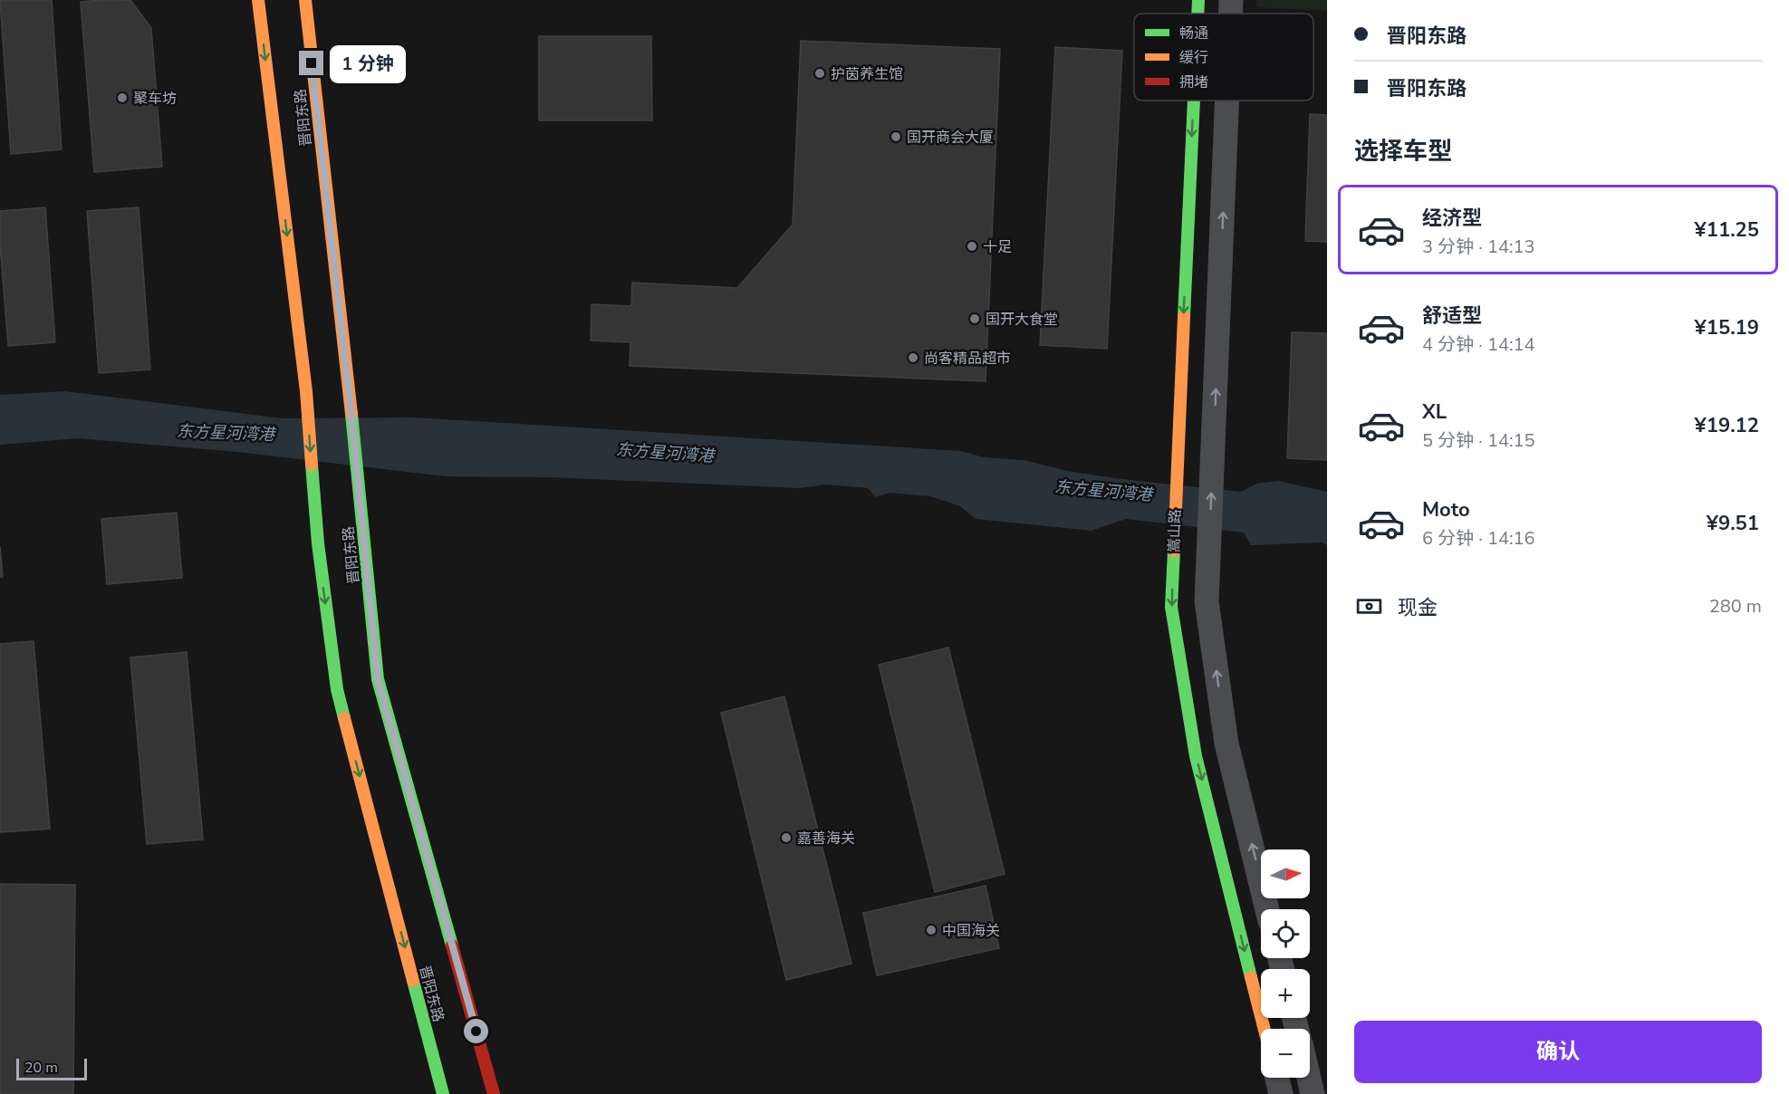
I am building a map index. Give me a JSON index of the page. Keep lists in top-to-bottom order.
{
  "streets": {
    "main road": ["晋阳东路", "嵩山路"]
  },
  "one_way": ["嵩山路"],
  "water": ["东方星河湾港"],
  "places": [
    "护茵养生馆",
    "聚车坊",
    "国开商会大厦",
    "十足",
    "国开大食堂",
    "尚客精品超市",
    "嘉善海关",
    "中国海关"
  ],
  "legend": ["畅通", "缓行", "拥堵"],
  "scale_bar": "20 m",
  "north": "right",
  "page": {
    "banner": ["晋阳东路", "晋阳东路"],
    "bubble": "1 分钟",
    "heading": "选择车型",
    "list": [
      {
        "name": "经济型",
        "note": "3 分钟 · 14:13",
        "value": "¥11.25"
      },
      {
        "name": "舒适型",
        "note": "4 分钟 · 14:14",
        "value": "¥15.19"
      },
      {
        "name": "XL",
        "note": "5 分钟 · 14:15",
        "value": "¥19.12"
      },
      {
        "name": "Moto",
        "note": "6 分钟 · 14:16",
        "value": "¥9.51"
      }
    ],
    "pay": ["现金", "280 m"],
    "map_buttons": ["+", "−"],
    "buttons": "确认",
    "scale": "20 m"
  }
}
